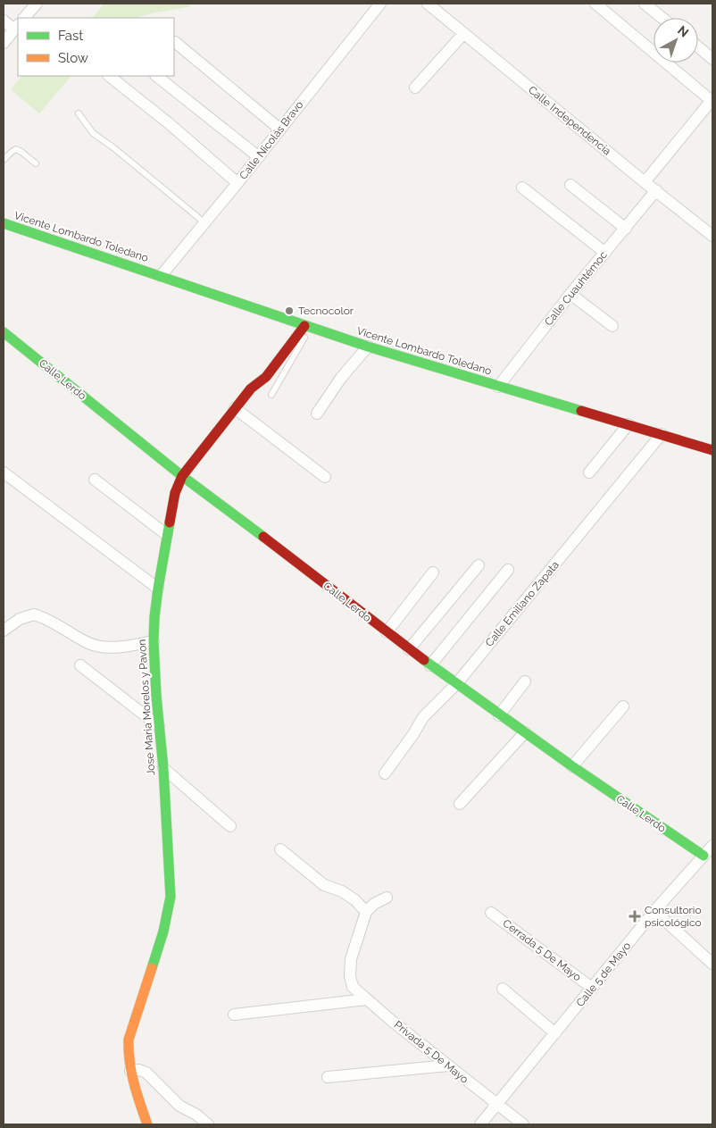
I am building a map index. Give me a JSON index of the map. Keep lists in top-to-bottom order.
{
  "streets": {
    "street": [
      "Calle Independencia",
      "Calle Nicolás Bravo",
      "Vicente Lombardo Toledano",
      "Calle Cuauhtémoc",
      "Calle Lerdo",
      "Calle Emiliano Zapata",
      "Jose Maria Morelos y Pavon",
      "Cerrada 5 De Mayo",
      "Calle 5 de Mayo",
      "Privada 5 De Mayo"
    ]
  },
  "crossings": [
    ["Calle Independencia", "Calle Cuauhtémoc"],
    ["Calle Nicolás Bravo", "Vicente Lombardo Toledano"],
    ["Vicente Lombardo Toledano", "Calle Cuauhtémoc"],
    ["Vicente Lombardo Toledano", "Calle Emiliano Zapata"],
    ["Vicente Lombardo Toledano", "Jose Maria Morelos y Pavon"],
    ["Calle Lerdo", "Calle Emiliano Zapata"],
    ["Calle Lerdo", "Jose Maria Morelos y Pavon"],
    ["Calle Lerdo", "Calle 5 de Mayo"],
    ["Cerrada 5 De Mayo", "Calle 5 de Mayo"],
    ["Calle 5 de Mayo", "Privada 5 De Mayo"]
  ],
  "places": {
    "other": ["Tecnocolor"],
    "health": ["Consultorio psicológico"]
  },
  "legend": ["Fast", "Slow"],
  "north": "top right"
}
